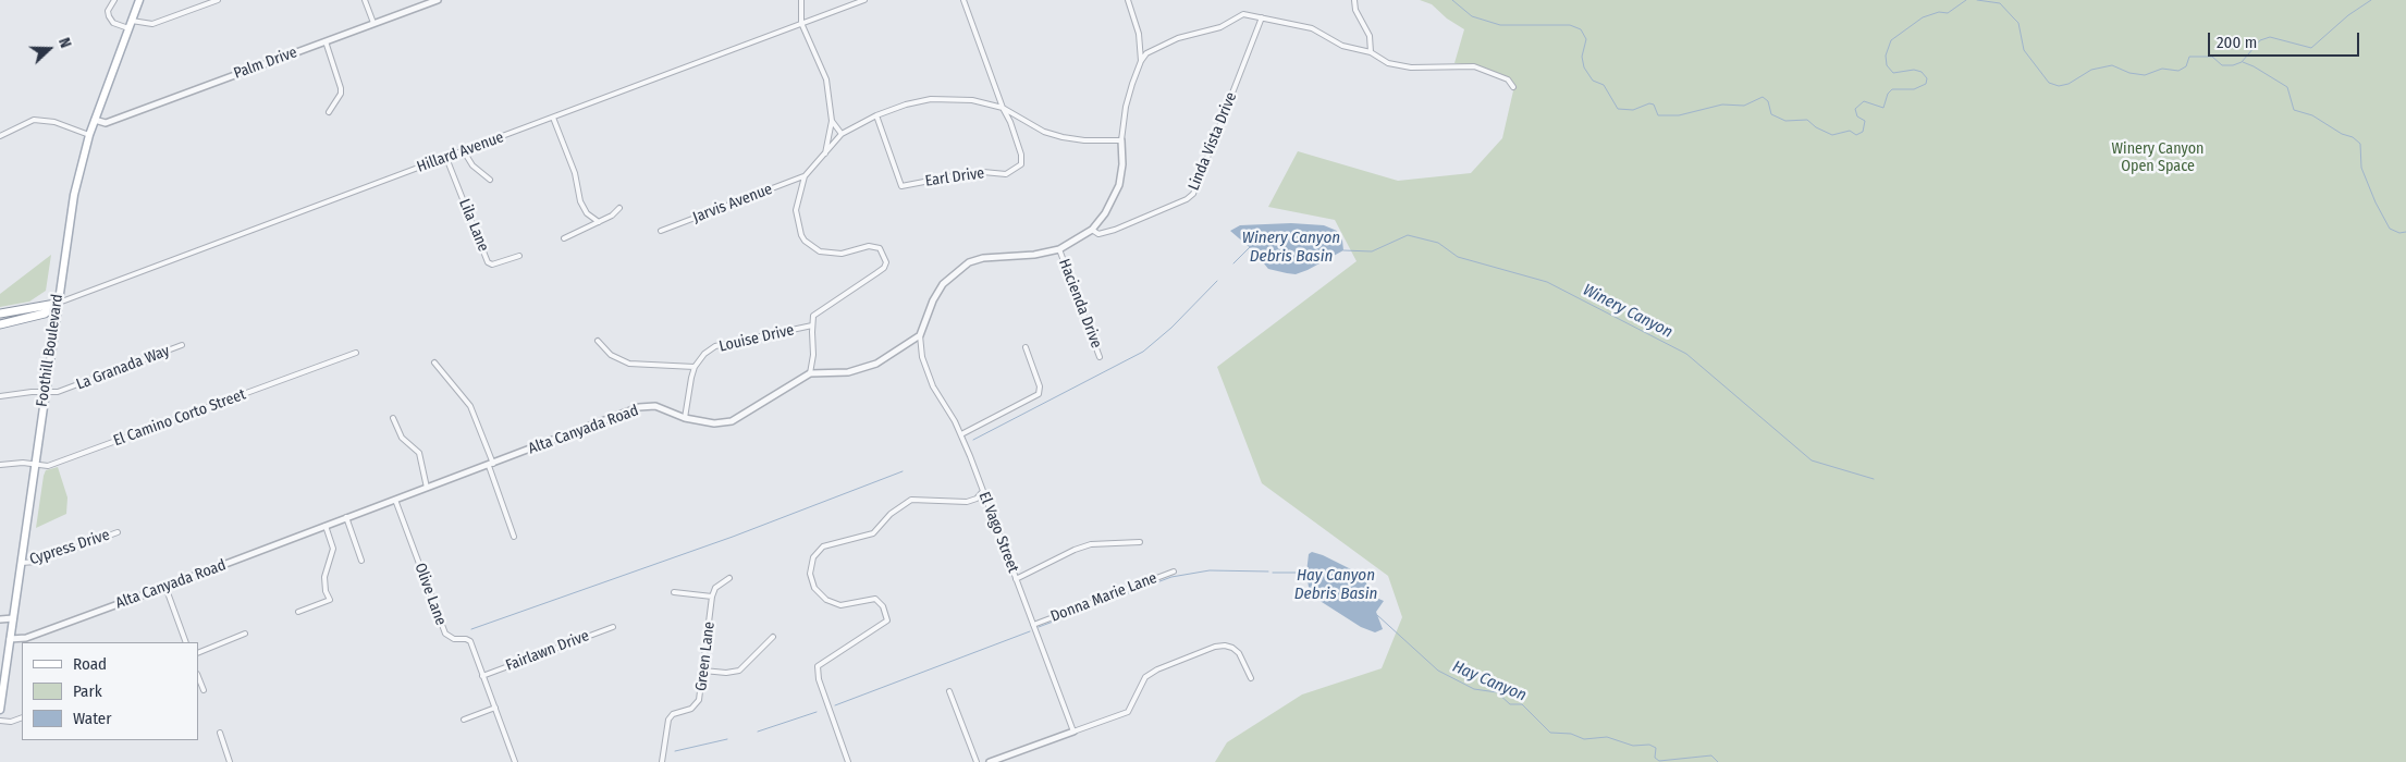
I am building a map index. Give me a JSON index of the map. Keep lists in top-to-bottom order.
{
  "streets": {
    "highway": ["Hillard Avenue"],
    "main road": ["Foothill Boulevard"],
    "street": [
      "Palm Drive",
      "Linda Vista Drive",
      "Earl Drive",
      "Jarvis Avenue",
      "Lila Lane",
      "Hacienda Drive",
      "Louise Drive",
      "La Granada Way",
      "El Camino Corto Street",
      "Alta Canyada Road",
      "El Vago Street",
      "Cypress Drive",
      "Olive Lane",
      "Donna Marie Lane",
      "Fairlawn Drive",
      "Green Lane"
    ]
  },
  "crossings": [
    ["Palm Drive", "Foothill Boulevard"],
    ["Hillard Avenue", "Lila Lane"],
    ["Hillard Avenue", "Foothill Boulevard"],
    ["Foothill Boulevard", "La Granada Way"],
    ["Foothill Boulevard", "El Camino Corto Street"],
    ["Foothill Boulevard", "Alta Canyada Road"],
    ["Foothill Boulevard", "Cypress Drive"],
    ["Alta Canyada Road", "El Vago Street"],
    ["Alta Canyada Road", "Olive Lane"],
    ["El Vago Street", "Donna Marie Lane"],
    ["Olive Lane", "Fairlawn Drive"]
  ],
  "water": [
    "Winery Canyon Debris Basin",
    "Winery Canyon",
    "Hay Canyon Debris Basin",
    "Hay Canyon"
  ],
  "parks": ["Winery Canyon Open Space"],
  "legend": ["Road", "Park", "Water"],
  "scale_bar": "200 m",
  "north": "right"
}
